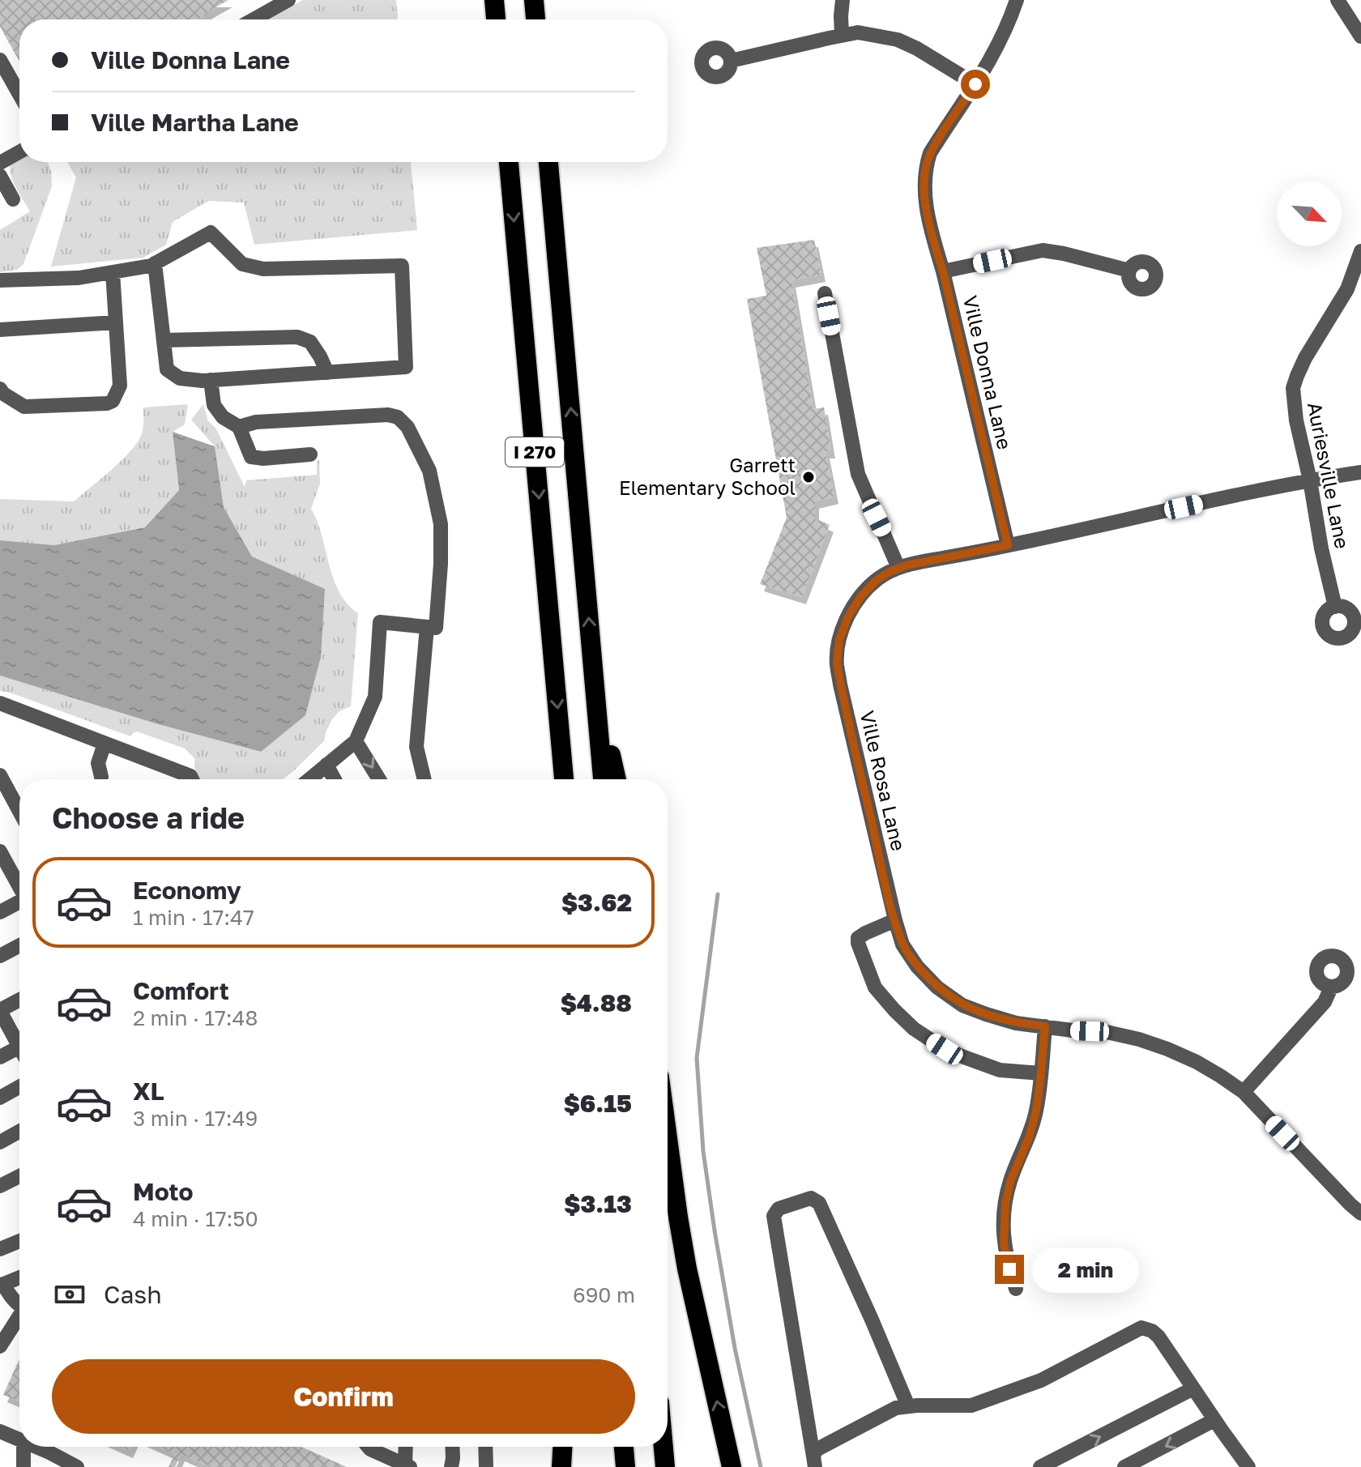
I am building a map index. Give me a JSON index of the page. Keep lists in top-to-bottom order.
{
  "streets": {
    "highway": ["I 270"],
    "street": ["Ville Donna Lane", "Auriesville Lane", "Ville Rosa Lane"]
  },
  "crossings": [
    ["Ville Donna Lane", "Ville Rosa Lane"],
    ["Auriesville Lane", "Ville Rosa Lane"]
  ],
  "places": ["Garrett Elementary School"],
  "north": "bottom right",
  "page": {
    "banner": ["Ville Donna Lane", "Ville Martha Lane"],
    "heading": "Choose a ride",
    "list": [
      {
        "name": "Economy",
        "note": "1 min · 17:47",
        "value": "$3.62"
      },
      {
        "name": "Comfort",
        "note": "2 min · 17:48",
        "value": "$4.88"
      },
      {
        "name": "XL",
        "note": "3 min · 17:49",
        "value": "$6.15"
      },
      {
        "name": "Moto",
        "note": "4 min · 17:50",
        "value": "$3.13"
      }
    ],
    "bubble": "2 min",
    "pay": ["Cash", "690 m"],
    "buttons": "Confirm"
  }
}
